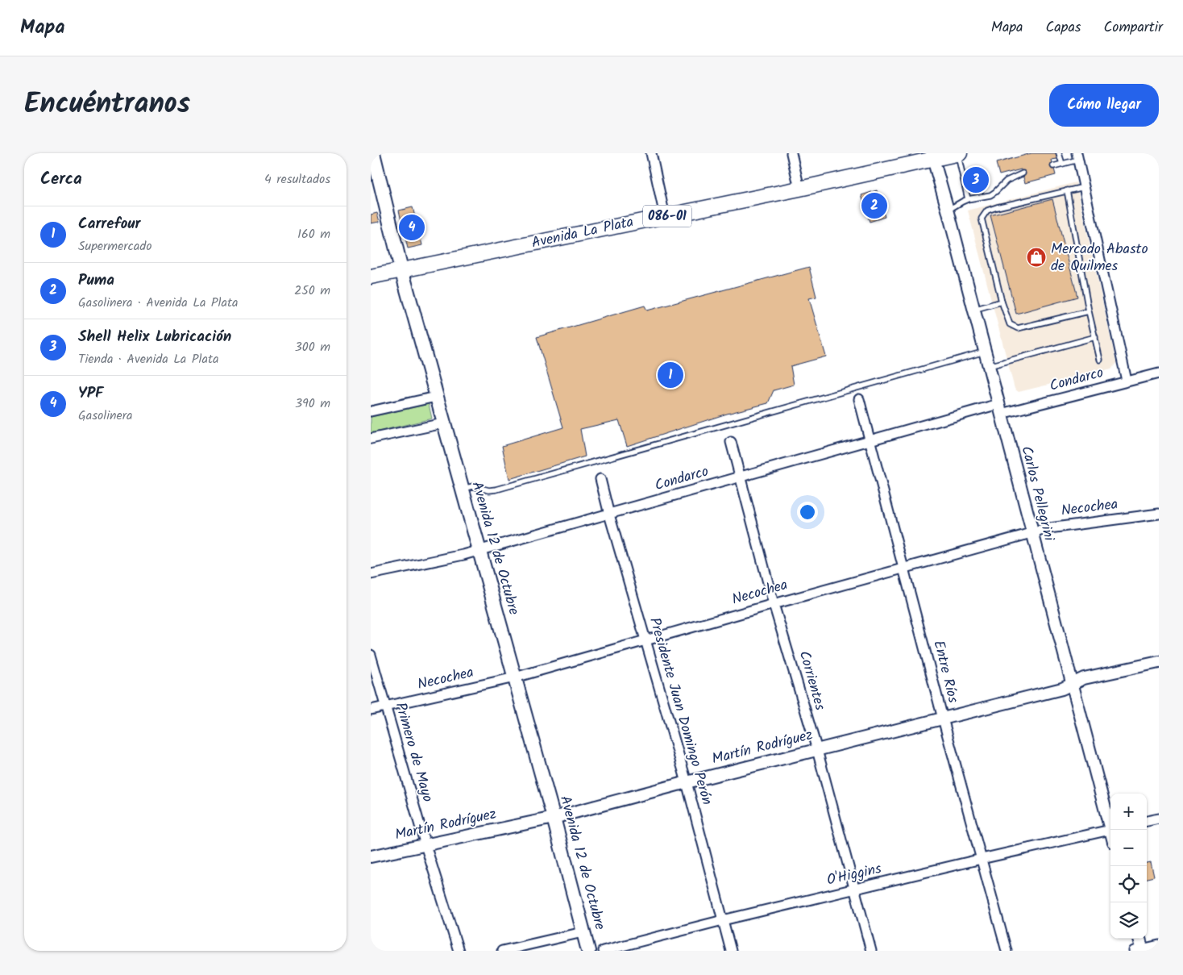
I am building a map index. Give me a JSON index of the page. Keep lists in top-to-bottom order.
{
  "streets": {
    "main road": ["086-01", "Avenida La Plata", "Avenida 12 de Octubre"],
    "street": [
      "Condarco",
      "Carlos Pellegrini",
      "Necochea",
      "Entre Ríos",
      "Corrientes",
      "Presidente Juan Domingo Perón",
      "Martín Rodríguez",
      "Primero de Mayo",
      "O'Higgins"
    ]
  },
  "crossings": [
    ["Avenida La Plata", "Carlos Pellegrini"],
    ["Avenida La Plata", "Avenida 12 de Octubre"],
    ["Condarco", "Carlos Pellegrini"],
    ["Condarco", "Avenida 12 de Octubre"],
    ["Condarco", "Entre Ríos"],
    ["Condarco", "Corrientes"],
    ["Condarco", "Presidente Juan Domingo Perón"],
    ["Carlos Pellegrini", "Necochea"],
    ["Carlos Pellegrini", "Martín Rodríguez"],
    ["Necochea", "Avenida 12 de Octubre"],
    ["Necochea", "Entre Ríos"],
    ["Necochea", "Corrientes"],
    ["Necochea", "Presidente Juan Domingo Perón"],
    ["Necochea", "Primero de Mayo"],
    ["Avenida 12 de Octubre", "Martín Rodríguez"],
    ["Entre Ríos", "Martín Rodríguez"],
    ["Entre Ríos", "O'Higgins"],
    ["Corrientes", "Martín Rodríguez"],
    ["Corrientes", "O'Higgins"],
    ["Presidente Juan Domingo Perón", "Martín Rodríguez"],
    ["Presidente Juan Domingo Perón", "O'Higgins"],
    ["Martín Rodríguez", "Primero de Mayo"]
  ],
  "places": {
    "shop": ["Mercado Abasto de Quilmes"]
  },
  "page": {
    "header": "Mapa",
    "nav": ["Mapa", "Capas", "Compartir"],
    "title": "Encuéntranos",
    "buttons": "Cómo llegar",
    "heading": ["Cerca", "4 resultados"],
    "pins": [
      "3",
      "2",
      "4",
      "1"
    ],
    "list": [
      {
        "mark": "1",
        "name": "Carrefour",
        "note": "Supermercado",
        "value": "160 m"
      },
      {
        "mark": "2",
        "name": "Puma",
        "note": "Gasolinera · Avenida La Plata",
        "value": "250 m"
      },
      {
        "mark": "3",
        "name": "Shell Helix Lubricación",
        "note": "Tienda · Avenida La Plata",
        "value": "300 m"
      },
      {
        "mark": "4",
        "name": "YPF",
        "note": "Gasolinera",
        "value": "390 m"
      }
    ],
    "map_buttons": ["+", "−"]
  }
}
